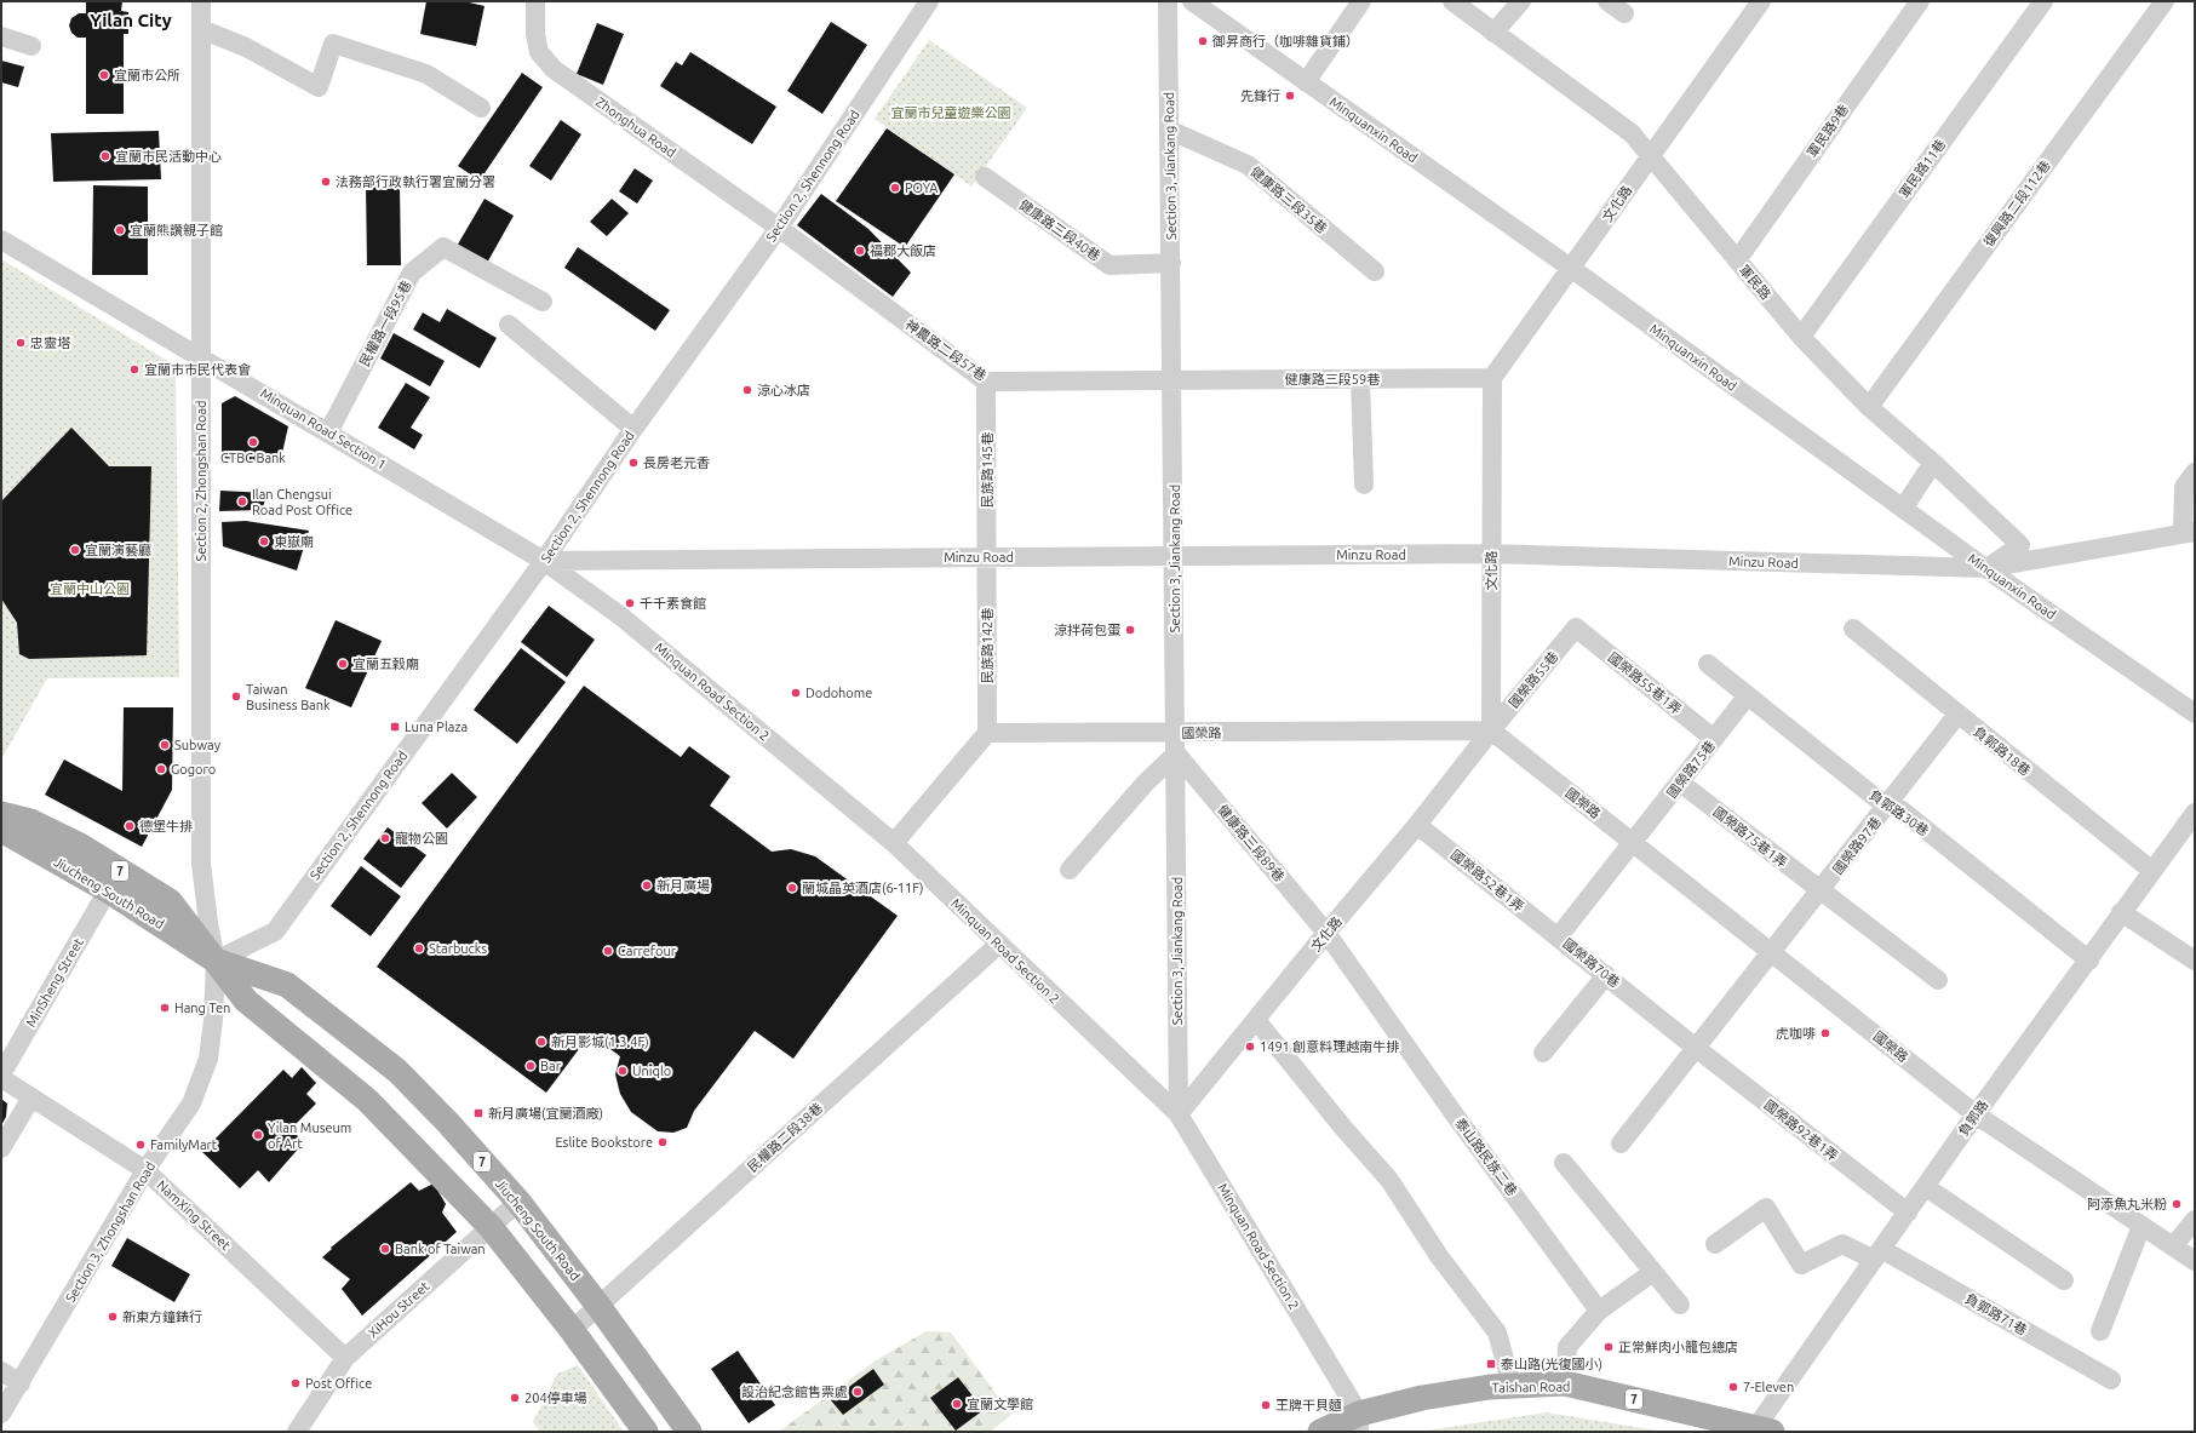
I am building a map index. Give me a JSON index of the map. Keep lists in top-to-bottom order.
{
  "streets": {
    "main road": ["7", "Jiucheng South Road", "Taishan Road"],
    "street": [
      "Zhonghua Road",
      "Minquanxin Road",
      "軍民路9巷",
      "Section 3, Jiankang Road",
      "軍民路11巷",
      "Section 2, Shennong Road",
      "健康路三段35巷",
      "文化路",
      "復興路二段112巷",
      "健康路三段40巷",
      "軍民路",
      "民權路一段95巷",
      "神農路二段57巷",
      "健康路三段59巷",
      "Minquan Road Section 1",
      "民族路145巷",
      "Section 2, Zhongshan Road",
      "Minzu Road",
      "民族路142巷",
      "國榮路55巷",
      "國榮路55巷1弄",
      "Minquan Road Section 2",
      "國榮路",
      "負郭路18巷",
      "國榮路75巷",
      "負郭路30巷",
      "國榮路75巷1弄",
      "健康路三段89巷",
      "國榮路97巷",
      "國榮路52巷1弄",
      "國榮路70巷",
      "MinSheng Street",
      "負郭路",
      "國榮路92巷1弄",
      "民權路二段38巷",
      "泰山路民族二巷",
      "NamXing Street",
      "Section 3, Zhongshan Road",
      "XiHou Street",
      "負郭路71巷"
    ]
  },
  "crossings": [
    ["Zhonghua Road", "Section 2, Shennong Road"],
    ["Zhonghua Road", "神農路二段57巷"],
    ["Minquanxin Road", "文化路"],
    ["Minquanxin Road", "軍民路"],
    ["Minquanxin Road", "Minzu Road"],
    ["軍民路9巷", "軍民路"],
    ["Section 3, Jiankang Road", "健康路三段35巷"],
    ["Section 3, Jiankang Road", "文化路"],
    ["Section 3, Jiankang Road", "健康路三段40巷"],
    ["Section 3, Jiankang Road", "神農路二段57巷"],
    ["Section 3, Jiankang Road", "健康路三段59巷"],
    ["Section 3, Jiankang Road", "Minzu Road"],
    ["Section 3, Jiankang Road", "Minquan Road Section 2"],
    ["Section 3, Jiankang Road", "國榮路"],
    ["Section 3, Jiankang Road", "健康路三段89巷"],
    ["軍民路11巷", "軍民路"],
    ["Section 2, Shennong Road", "神農路二段57巷"],
    ["Section 2, Shennong Road", "Minquan Road Section 1"],
    ["Section 2, Shennong Road", "Section 2, Zhongshan Road"],
    ["Section 2, Shennong Road", "Minzu Road"],
    ["Section 2, Shennong Road", "Minquan Road Section 2"],
    ["Section 2, Shennong Road", "Jiucheng South Road"],
    ["Section 2, Shennong Road", "Section 3, Zhongshan Road"],
    ["文化路", "軍民路"],
    ["文化路", "健康路三段59巷"],
    ["文化路", "Minzu Road"],
    ["文化路", "國榮路55巷"],
    ["文化路", "Minquan Road Section 2"],
    ["文化路", "國榮路"],
    ["文化路", "健康路三段89巷"],
    ["文化路", "國榮路52巷1弄"],
    ["文化路", "泰山路民族二巷"],
    ["復興路二段112巷", "軍民路"],
    ["軍民路", "Minzu Road"],
    ["民權路一段95巷", "Minquan Road Section 1"],
    ["神農路二段57巷", "健康路三段59巷"],
    ["神農路二段57巷", "民族路145巷"],
    ["Minquan Road Section 1", "Section 2, Zhongshan Road"],
    ["Minquan Road Section 1", "Minzu Road"],
    ["Minquan Road Section 1", "Minquan Road Section 2"],
    ["民族路145巷", "Minzu Road"],
    ["民族路145巷", "民族路142巷"],
    ["Section 2, Zhongshan Road", "Jiucheng South Road"],
    ["Section 2, Zhongshan Road", "Section 3, Zhongshan Road"],
    ["Minzu Road", "民族路142巷"],
    ["Minzu Road", "Minquan Road Section 2"],
    ["民族路142巷", "國榮路"],
    ["國榮路55巷", "國榮路55巷1弄"],
    ["國榮路55巷", "國榮路"],
    ["國榮路55巷1弄", "國榮路75巷"],
    ["Minquan Road Section 2", "民權路二段38巷"],
    ["Minquan Road Section 2", "Taishan Road"],
    ["國榮路", "國榮路75巷"],
    ["國榮路", "國榮路97巷"],
    ["國榮路", "國榮路70巷"],
    ["國榮路", "負郭路"],
    ["負郭路18巷", "國榮路97巷"],
    ["負郭路18巷", "負郭路"],
    ["國榮路75巷", "負郭路30巷"],
    ["國榮路75巷", "國榮路75巷1弄"],
    ["國榮路75巷", "國榮路70巷"],
    ["負郭路30巷", "國榮路97巷"],
    ["負郭路30巷", "負郭路"],
    ["國榮路75巷1弄", "國榮路97巷"],
    ["健康路三段89巷", "泰山路民族二巷"],
    ["國榮路97巷", "國榮路70巷"],
    ["國榮路97巷", "國榮路92巷1弄"],
    ["國榮路52巷1弄", "國榮路70巷"],
    ["Jiucheng South Road", "MinSheng Street"],
    ["Jiucheng South Road", "民權路二段38巷"],
    ["Jiucheng South Road", "Section 3, Zhongshan Road"],
    ["Jiucheng South Road", "XiHou Street"],
    ["國榮路70巷", "國榮路92巷1弄"],
    ["MinSheng Street", "NamXing Street"],
    ["負郭路", "國榮路92巷1弄"],
    ["負郭路", "負郭路71巷"],
    ["負郭路", "Taishan Road"],
    ["NamXing Street", "Section 3, Zhongshan Road"],
    ["NamXing Street", "XiHou Street"]
  ],
  "districts": ["Yilan City"],
  "parks": ["宜蘭市兒童遊樂公園", "宜蘭中山公園"],
  "places": {
    "other": [
      "御昇商行（咖啡雜貨鋪）",
      "宜蘭市公所",
      "先鋒行",
      "宜蘭市民活動中心",
      "法務部行政執行署宜蘭分署",
      "POYA",
      "宜蘭熊讚親子館",
      "福郡大飯店",
      "忠靈塔",
      "宜蘭市市民代表會",
      "涼心冰店",
      "CTBC Bank",
      "長房老元香",
      "Ilan Chengsui Road Post Office",
      "東嶽廟",
      "宜蘭演藝廳",
      "千千素食館",
      "涼拌荷包蛋",
      "宜蘭五穀廟",
      "Dodohome",
      "Taiwan Business Bank",
      "Subway",
      "Gogoro",
      "德堡牛排",
      "寵物公園",
      "新月廣場",
      "蘭城晶英酒店(6-11F)",
      "Starbucks",
      "Carrefour",
      "Hang Ten",
      "虎咖啡",
      "新月影城(1.3.4F)",
      "1491 創意料理越南牛排",
      "Bar",
      "Uniqlo",
      "Yilan Museum of Art",
      "Eslite Bookstore",
      "FamilyMart",
      "阿添魚丸米粉",
      "Bank of Taiwan",
      "新東方鐘錶行",
      "正常鮮肉小籠包總店",
      "Post Office",
      "7-Eleven",
      "設治紀念館售票處",
      "204停車場",
      "宜蘭文學館",
      "王牌干貝麵"
    ],
    "transit": ["Luna Plaza", "新月廣場(宜蘭酒廠)", "泰山路(光復國小)"]
  }
}
